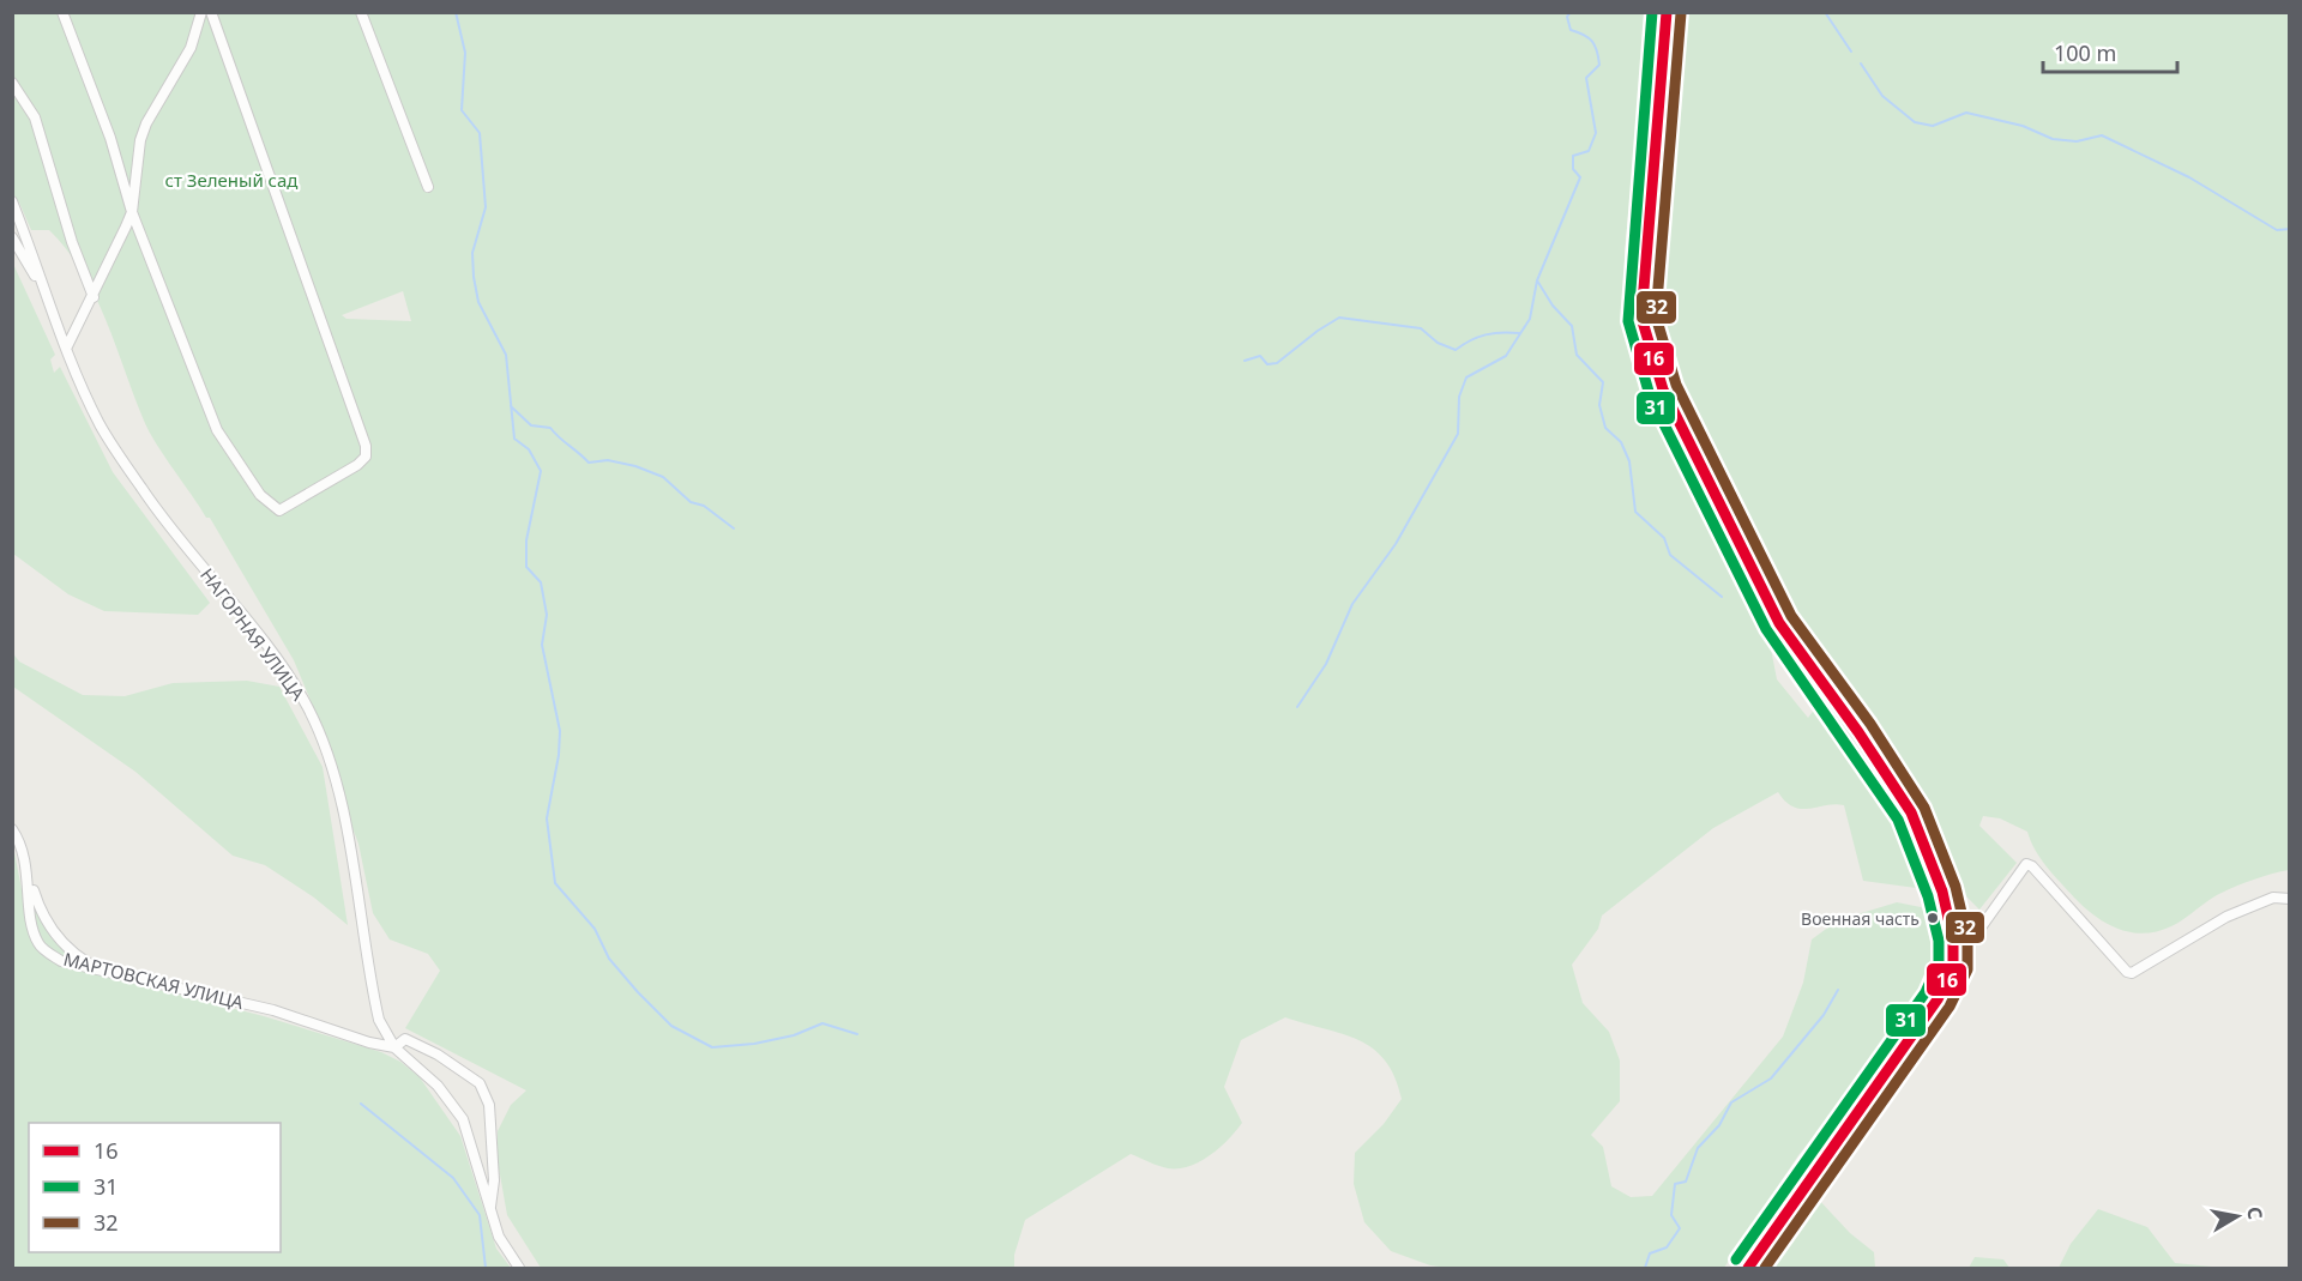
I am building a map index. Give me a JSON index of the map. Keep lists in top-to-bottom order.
{
  "streets": {
    "street": ["НАГОРНАЯ УЛИЦА", "МАРТОВСКАЯ УЛИЦА"]
  },
  "crossings": [
    ["НАГОРНАЯ УЛИЦА", "МАРТОВСКАЯ УЛИЦА"]
  ],
  "parks": ["ст Зеленый сад"],
  "places": ["Военная часть"],
  "lines": ["transit line 16", "transit line 31", "transit line 32"],
  "legend": ["16", "31", "32"],
  "scale_bar": "100 m",
  "north": "right"
}
